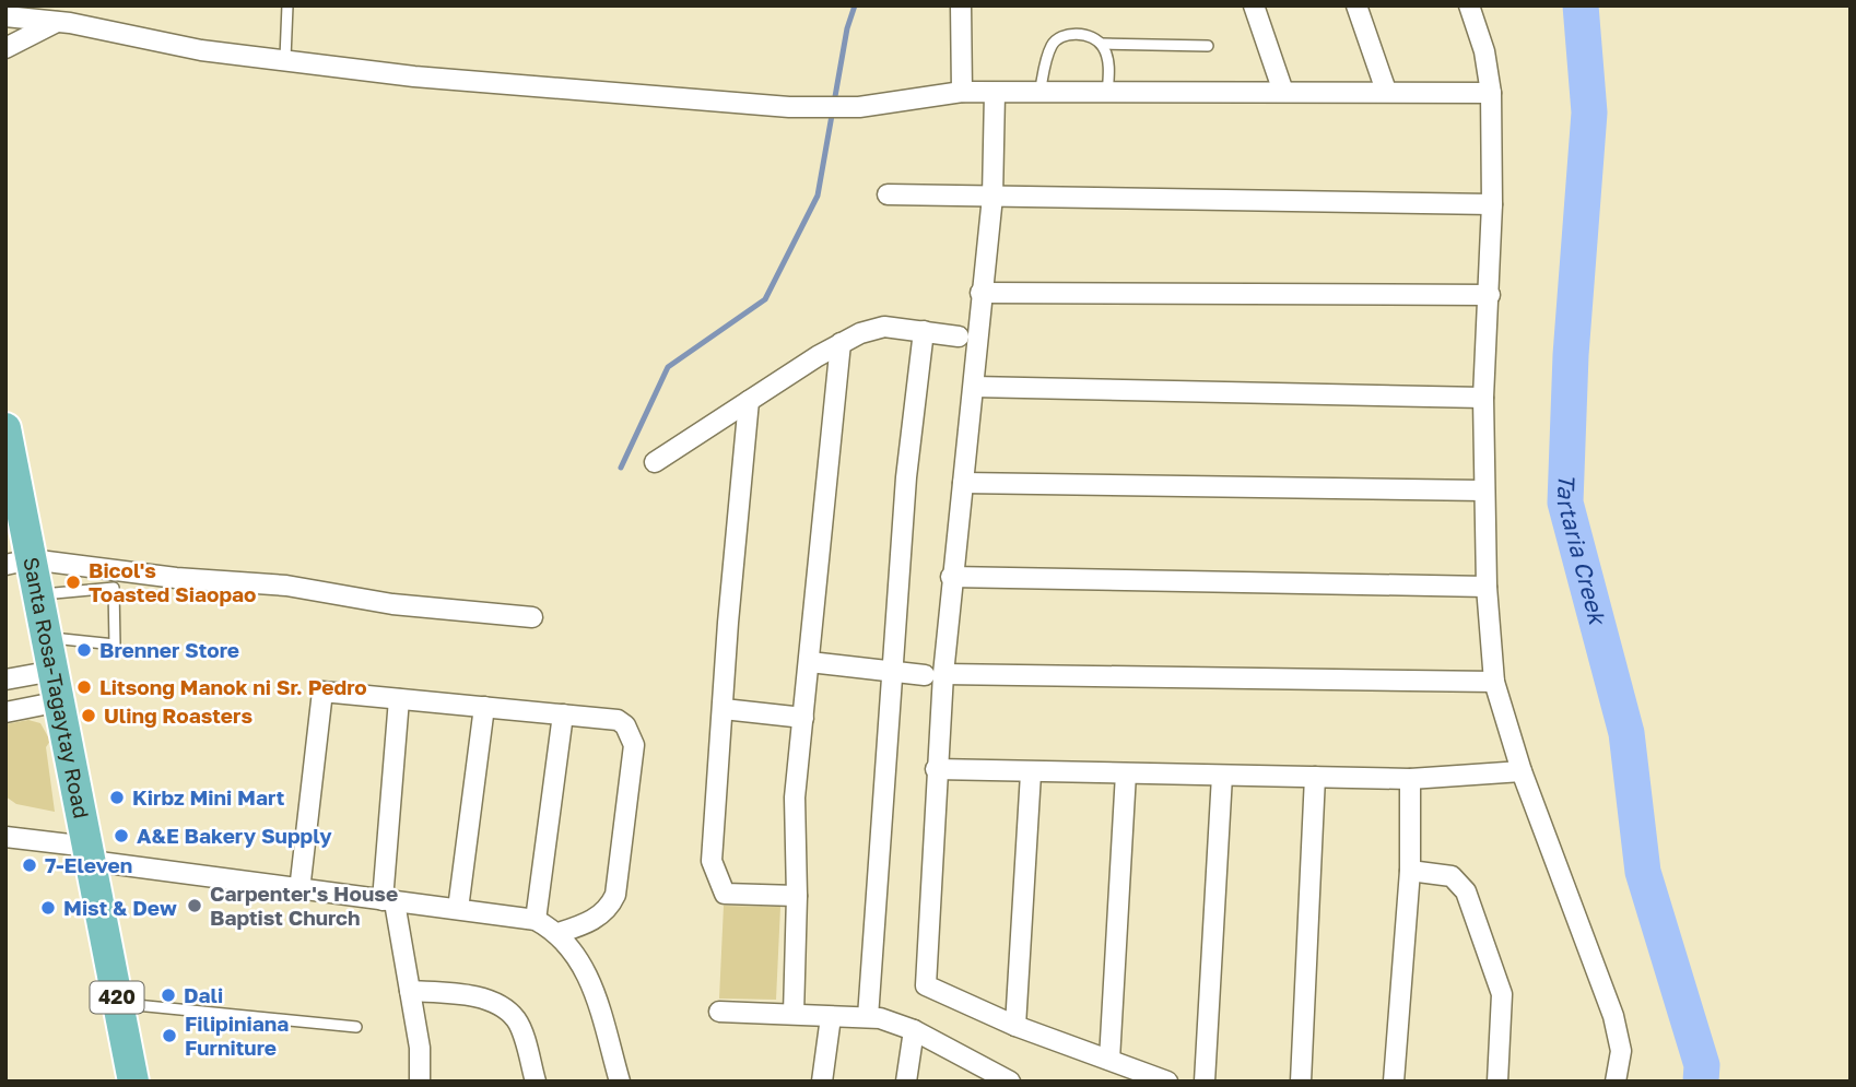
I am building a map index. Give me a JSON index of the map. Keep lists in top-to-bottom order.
{
  "streets": {
    "main road": ["Santa Rosa-Tagaytay Road", "420"]
  },
  "water": ["Tartaria Creek"],
  "places": [
    "Bicol's Toasted Siaopao",
    "Brenner Store",
    "Litsong Manok ni Sr. Pedro",
    "Uling Roasters",
    "Kirbz Mini Mart",
    "A&E Bakery Supply",
    "7-Eleven",
    "Carpenter's House Baptist Church",
    "Mist & Dew",
    "Dali",
    "Filipiniana Furniture"
  ]
}
